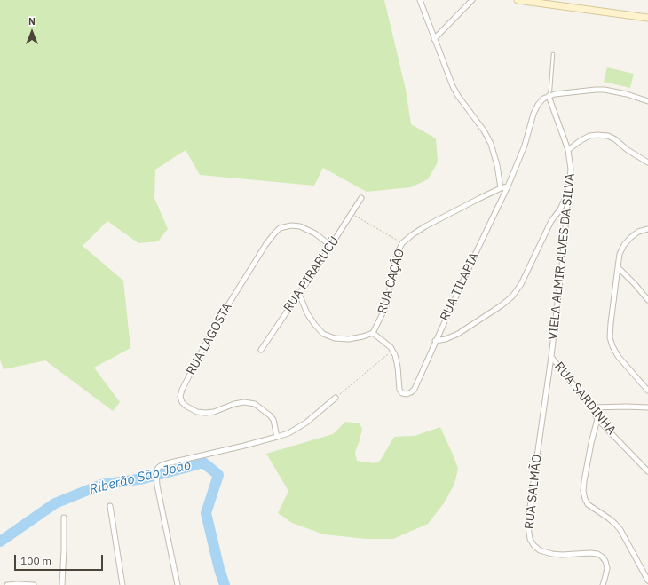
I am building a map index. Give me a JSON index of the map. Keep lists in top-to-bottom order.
{
  "streets": {
    "street": [
      "VIELA ALMIR ALVES DA SILVA",
      "RUA PIRARUCÚ",
      "RUA CAÇÃO",
      "RUA TILAPIA",
      "RUA LAGOSTA",
      "RUA SARDINHA",
      "RUA SALMÃO"
    ]
  },
  "crossings": [
    ["VIELA ALMIR ALVES DA SILVA", "RUA TILAPIA"],
    ["VIELA ALMIR ALVES DA SILVA", "RUA SARDINHA"],
    ["VIELA ALMIR ALVES DA SILVA", "RUA SALMÃO"],
    ["RUA PIRARUCÚ", "RUA LAGOSTA"],
    ["RUA CAÇÃO", "RUA TILAPIA"],
    ["RUA SARDINHA", "RUA SALMÃO"]
  ],
  "water": ["Riberão São João"],
  "scale_bar": "100 m",
  "north": "top"
}
